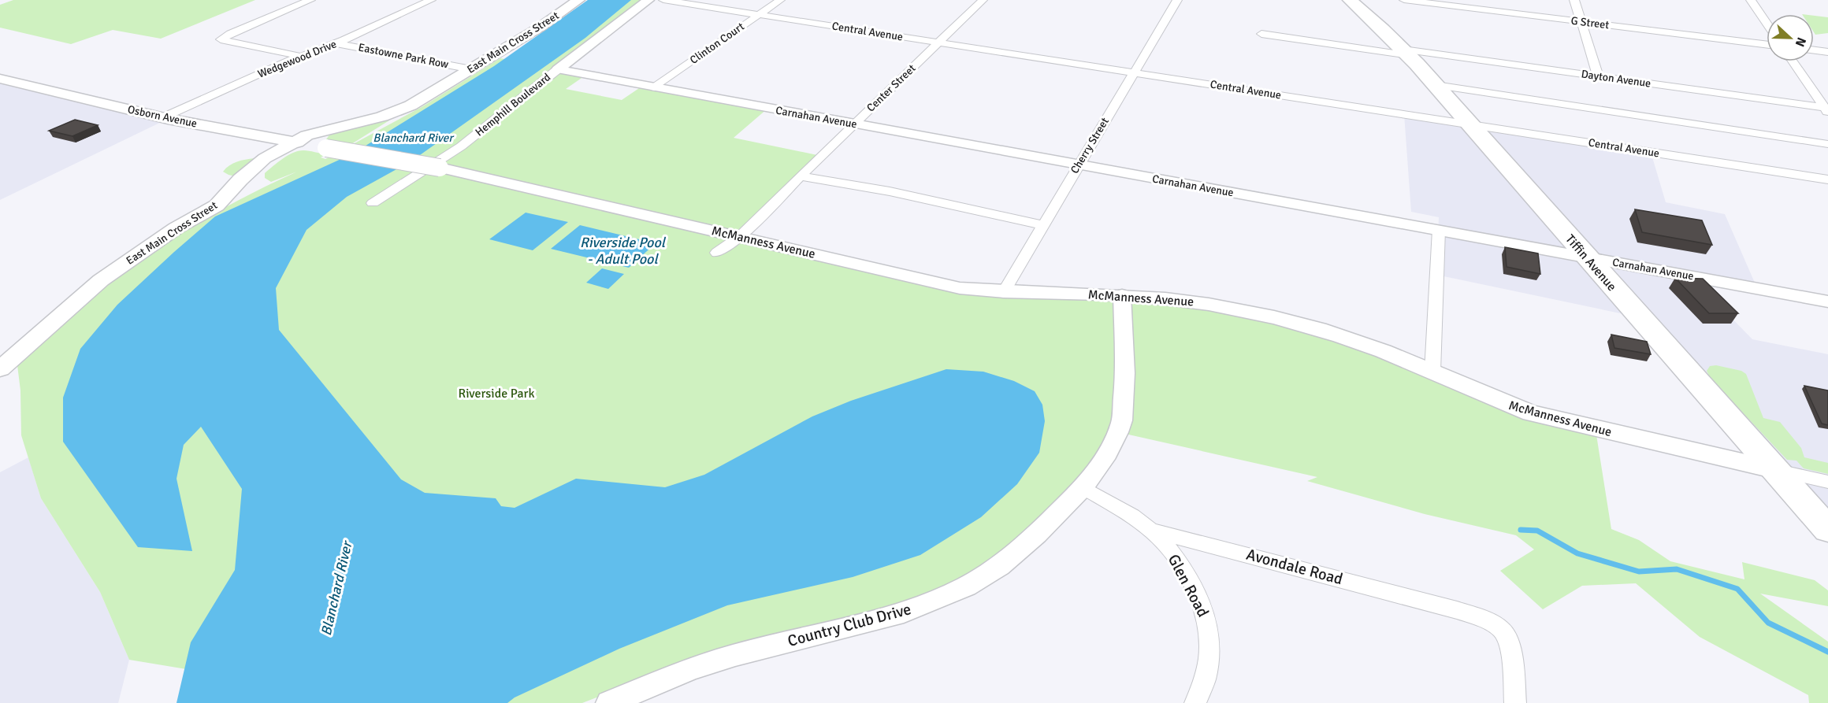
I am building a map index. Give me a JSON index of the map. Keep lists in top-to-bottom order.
{
  "streets": {
    "highway": ["Tiffin Avenue"],
    "main road": ["East Main Cross Street", "Osborn Avenue", "McManness Avenue"],
    "street": [
      "G Street",
      "Central Avenue",
      "Clinton Court",
      "Eastowne Park Row",
      "Wedgewood Drive",
      "Dayton Avenue",
      "Center Street",
      "Hemphill Boulevard",
      "Carnahan Avenue",
      "Cherry Street",
      "Avondale Road",
      "Glen Road",
      "Country Club Drive"
    ]
  },
  "crossings": [
    ["Central Avenue", "Clinton Court"],
    ["Central Avenue", "Center Street"],
    ["Central Avenue", "Cherry Street"],
    ["Central Avenue", "Tiffin Avenue"],
    ["East Main Cross Street", "Eastowne Park Row"],
    ["East Main Cross Street", "Osborn Avenue"],
    ["Clinton Court", "Carnahan Avenue"],
    ["Eastowne Park Row", "Wedgewood Drive"],
    ["Wedgewood Drive", "Osborn Avenue"],
    ["Dayton Avenue", "Tiffin Avenue"],
    ["Center Street", "Carnahan Avenue"],
    ["Center Street", "McManness Avenue"],
    ["Hemphill Boulevard", "Carnahan Avenue"],
    ["Osborn Avenue", "McManness Avenue"],
    ["Carnahan Avenue", "Cherry Street"],
    ["Carnahan Avenue", "Tiffin Avenue"],
    ["Cherry Street", "McManness Avenue"],
    ["McManness Avenue", "Tiffin Avenue"],
    ["McManness Avenue", "Country Club Drive"],
    ["Avondale Road", "Glen Road"],
    ["Avondale Road", "Country Club Drive"]
  ],
  "water": ["Blanchard River", "Riverside Pool - Adult Pool"],
  "parks": ["Riverside Park"],
  "north": "right"
}
